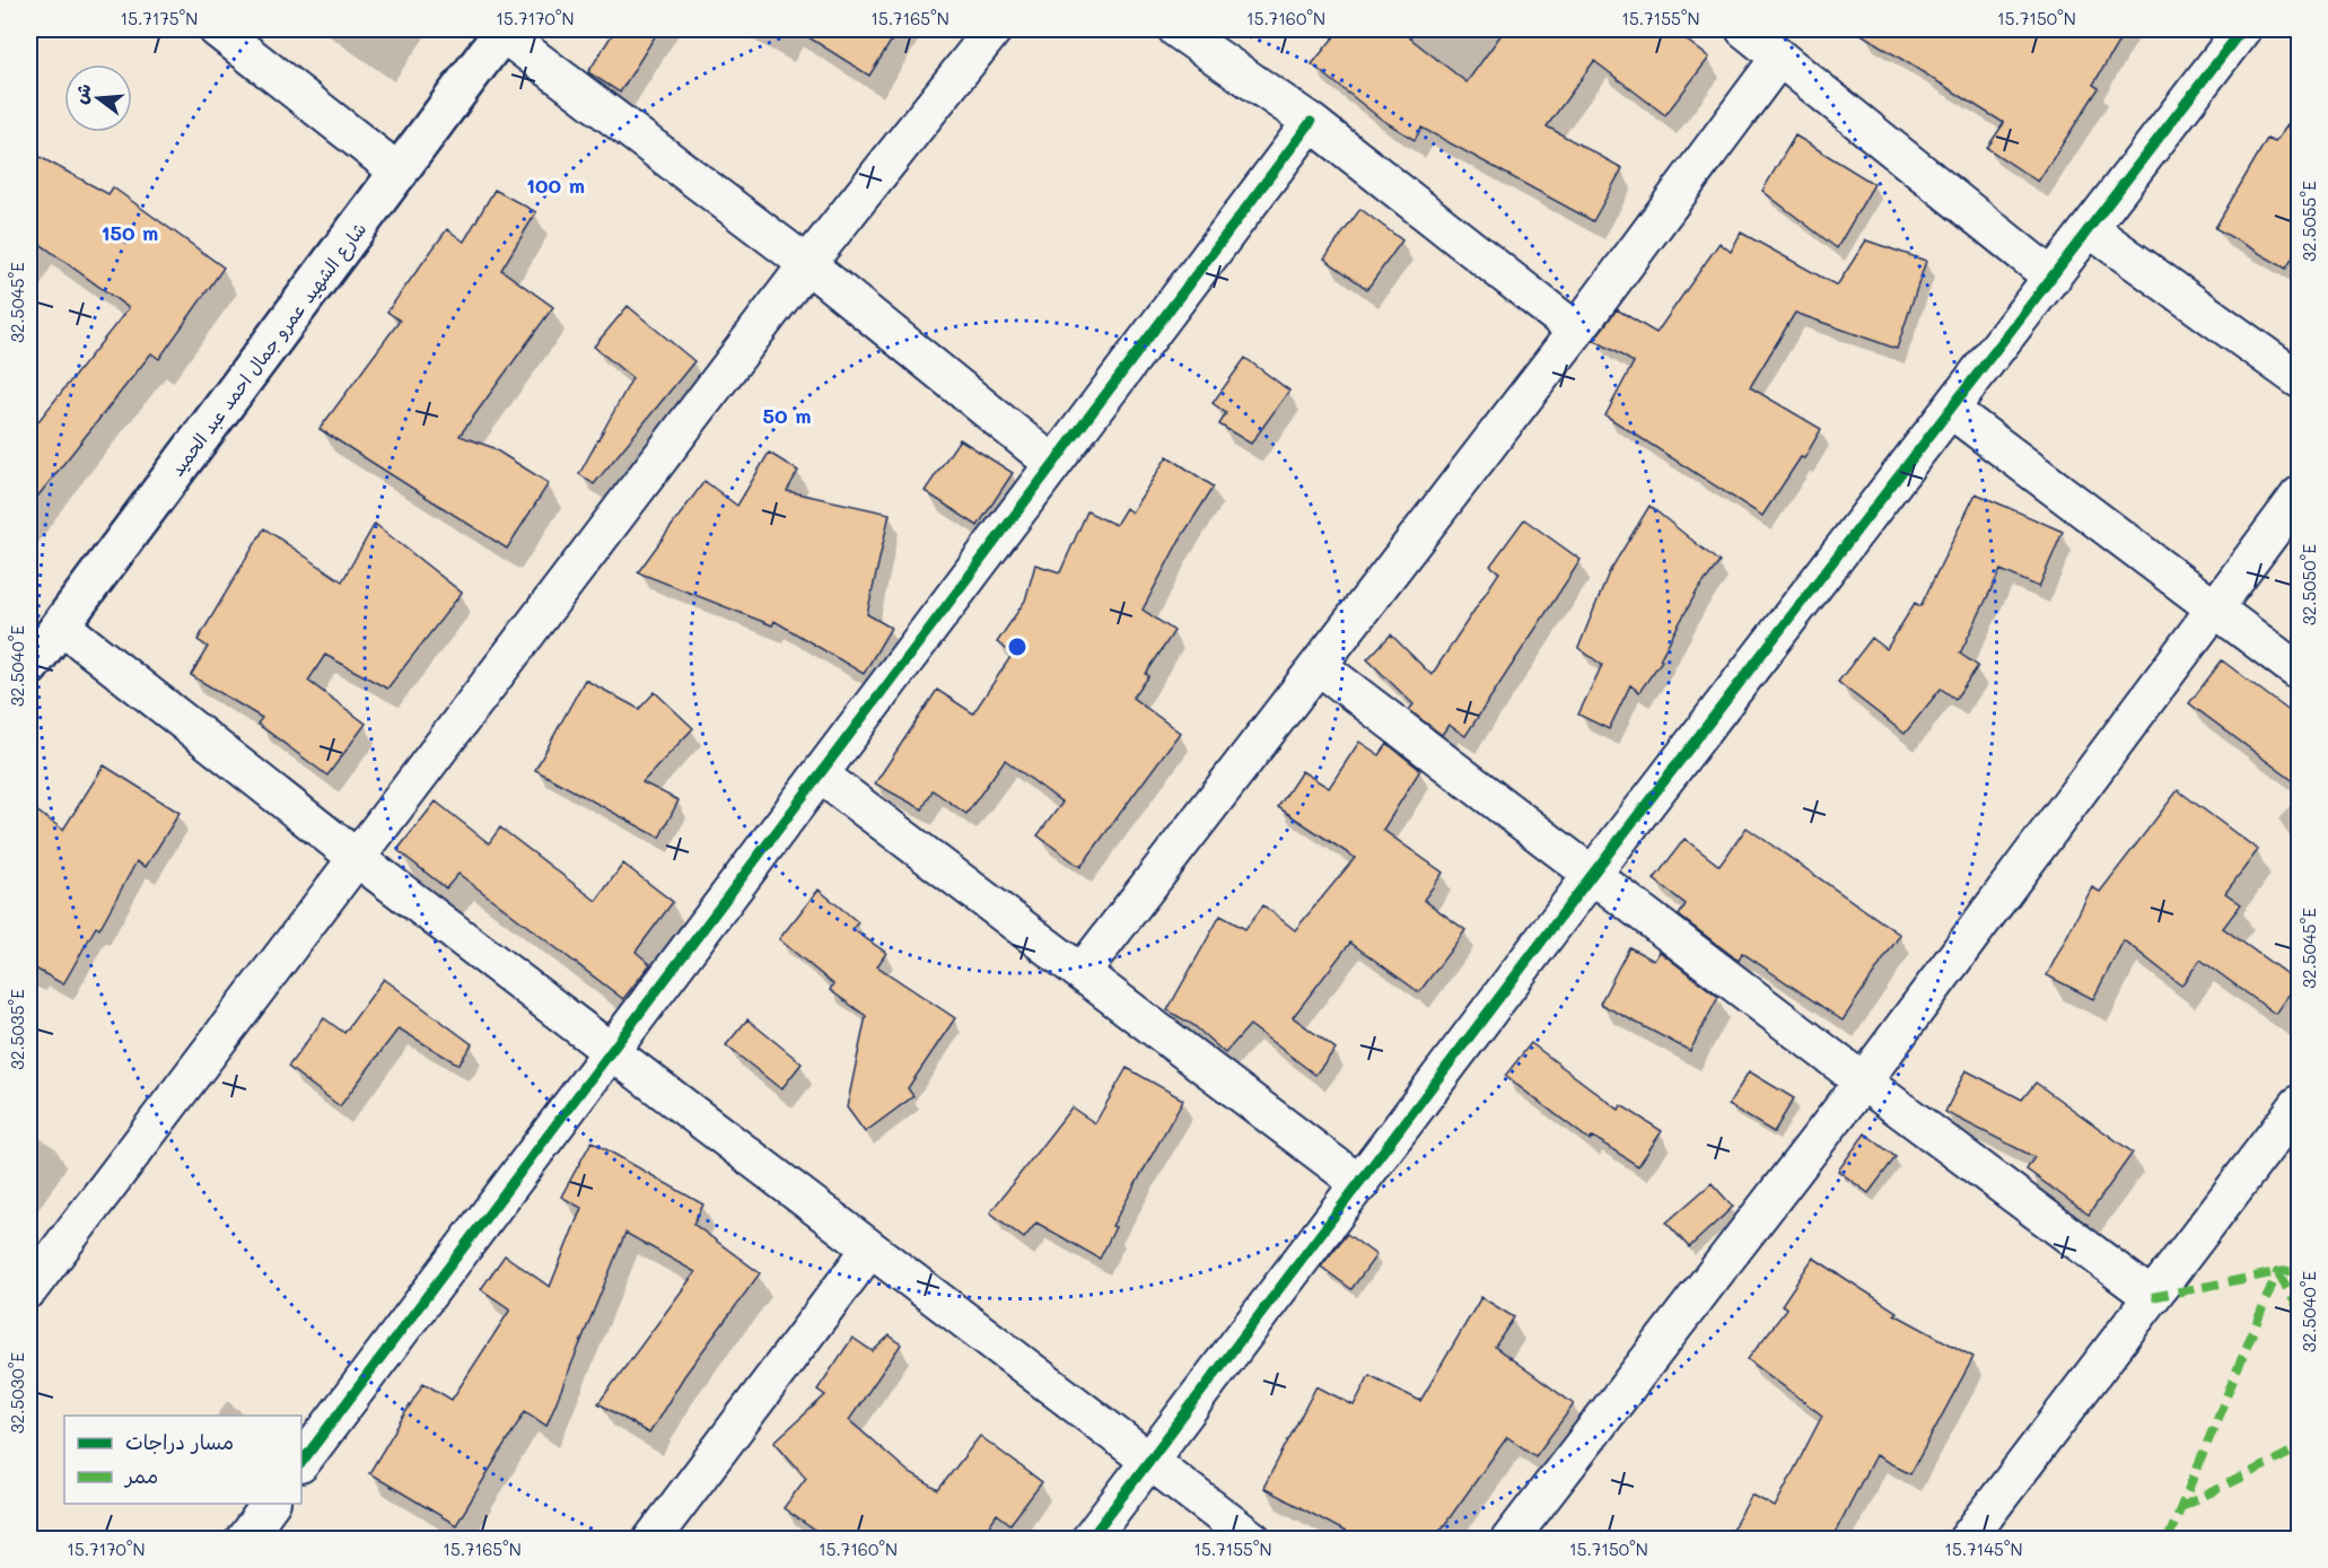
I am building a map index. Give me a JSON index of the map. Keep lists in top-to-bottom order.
{
  "streets": {
    "street": ["شارع الشهيد عمرو جمال احمد عبد الحميد"]
  },
  "legend": ["مسار دراجات", "ممر"],
  "north": "left",
  "coordinates": [
    "15.7175°N",
    "15.7170°N",
    "15.7165°N",
    "15.7160°N",
    "15.7155°N",
    "15.7150°N",
    "32.5055°E",
    "32.5045°E",
    "32.5050°E",
    "32.5040°E",
    "32.5035°E",
    "32.5030°E",
    "15.7145°N"
  ],
  "rings": ["100 m", "150 m", "50 m"]
}
